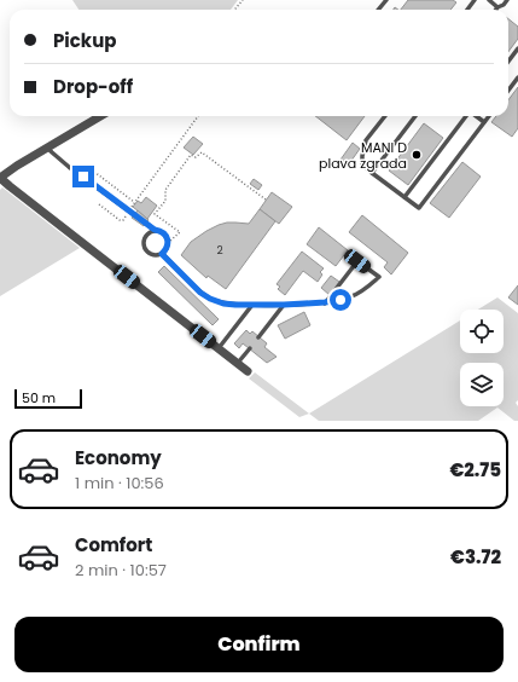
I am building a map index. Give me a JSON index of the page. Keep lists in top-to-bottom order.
{
  "places": ["MANI D plava zgrada"],
  "house_numbers": ["2"],
  "scale_bar": "50 m",
  "page": {
    "banner": ["Pickup", "Drop-off"],
    "scale": "50 m",
    "list": [
      {
        "name": "Economy",
        "note": "1 min · 10:56",
        "value": "€2.75"
      },
      {
        "name": "Comfort",
        "note": "2 min · 10:57",
        "value": "€3.72"
      }
    ],
    "buttons": "Confirm"
  }
}
